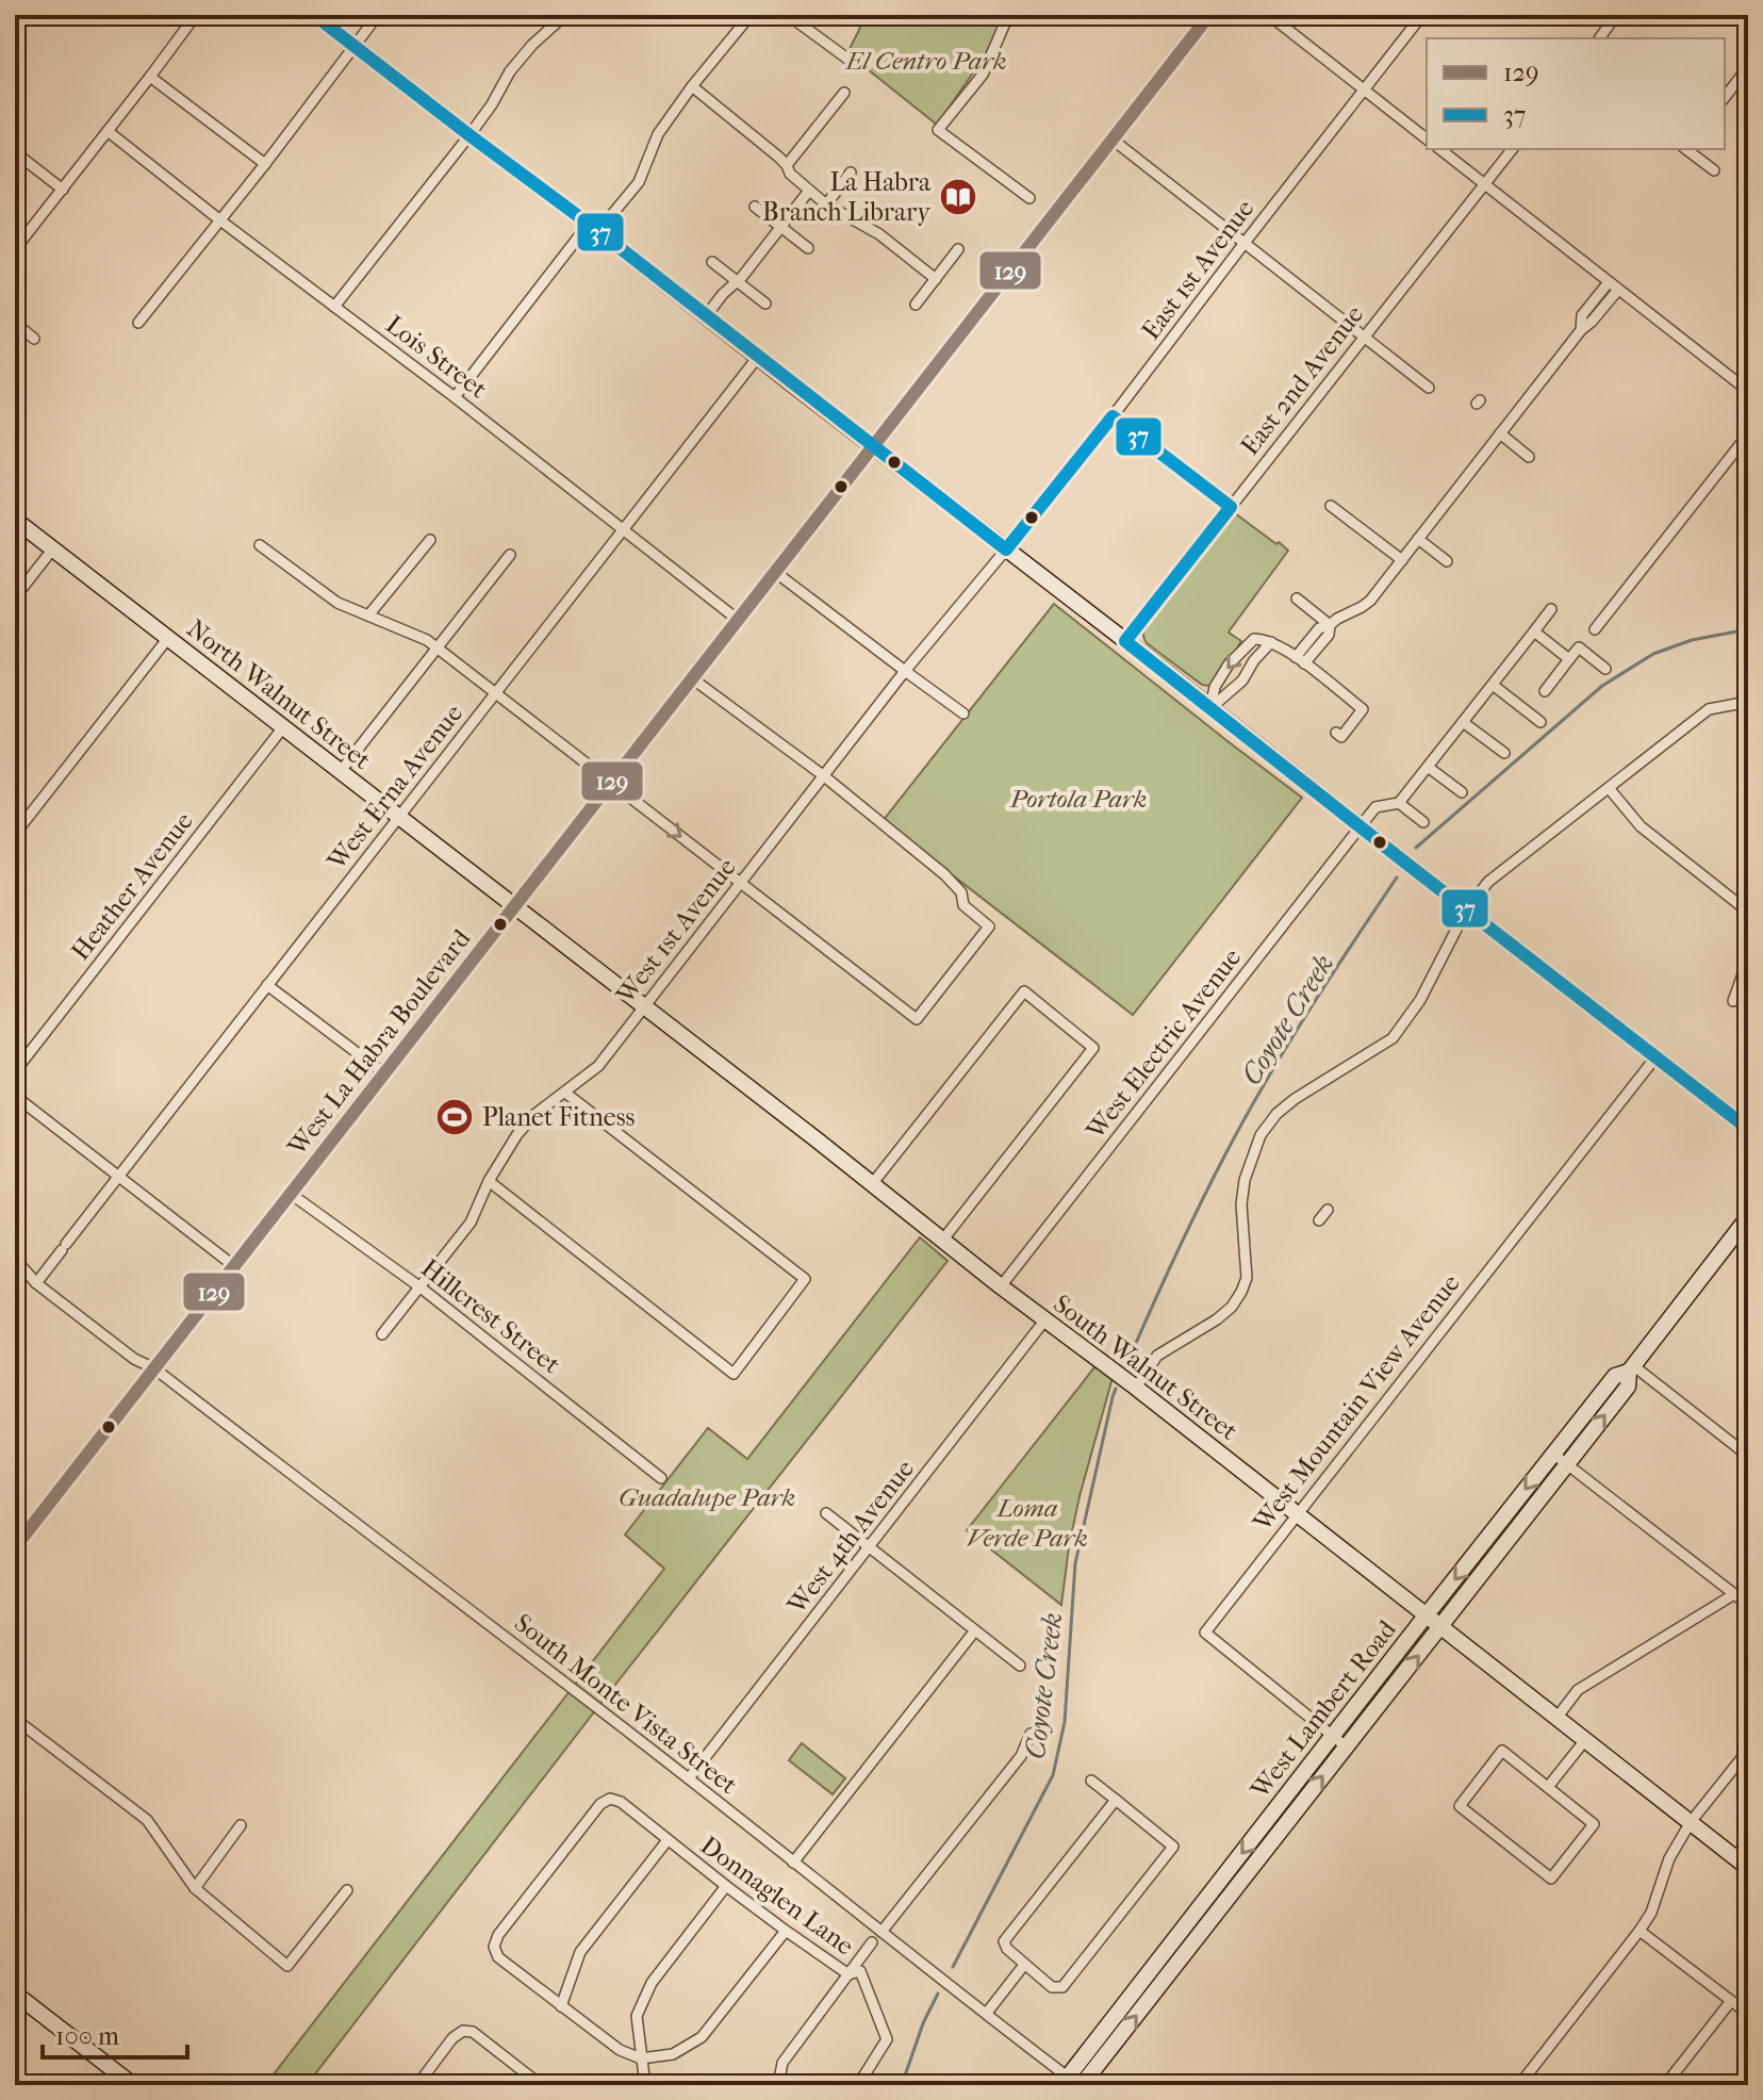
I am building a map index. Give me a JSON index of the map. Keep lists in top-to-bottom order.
{
  "streets": {
    "main road": [
      "North Walnut Street",
      "West La Habra Boulevard",
      "South Walnut Street",
      "West Lambert Road"
    ],
    "street": [
      "East 1st Avenue",
      "Lois Street",
      "East 2nd Avenue",
      "West Erna Avenue",
      "Heather Avenue",
      "West 1st Avenue",
      "West Electric Avenue",
      "Hillcrest Street",
      "West Mountain View Avenue",
      "West 4th Avenue",
      "South Monte Vista Street",
      "Donnaglen Lane"
    ]
  },
  "crossings": [
    ["East 1st Avenue", "West 1st Avenue"],
    ["Lois Street", "West Erna Avenue"],
    ["Lois Street", "West La Habra Boulevard"],
    ["North Walnut Street", "West Erna Avenue"],
    ["North Walnut Street", "Heather Avenue"],
    ["North Walnut Street", "West La Habra Boulevard"],
    ["North Walnut Street", "South Walnut Street"],
    ["West Erna Avenue", "South Monte Vista Street"],
    ["West 1st Avenue", "Hillcrest Street"],
    ["West 1st Avenue", "South Walnut Street"],
    ["West La Habra Boulevard", "Hillcrest Street"],
    ["West La Habra Boulevard", "South Walnut Street"],
    ["West La Habra Boulevard", "South Monte Vista Street"],
    ["West Electric Avenue", "South Walnut Street"],
    ["South Walnut Street", "West Mountain View Avenue"],
    ["South Walnut Street", "West 4th Avenue"],
    ["South Walnut Street", "West Lambert Road"],
    ["West Mountain View Avenue", "West Lambert Road"],
    ["West 4th Avenue", "South Monte Vista Street"],
    ["South Monte Vista Street", "West Lambert Road"]
  ],
  "water": ["Coyote Creek"],
  "parks": [
    "El Centro Park",
    "Portola Park",
    "Guadalupe Park",
    "Loma Verde Park"
  ],
  "places": {
    "library": ["La Habra Branch Library"],
    "sports": ["Planet Fitness"]
  },
  "lines": ["transit line 129", "transit line 37"],
  "legend": ["129", "37"],
  "scale_bar": "100 m"
}
